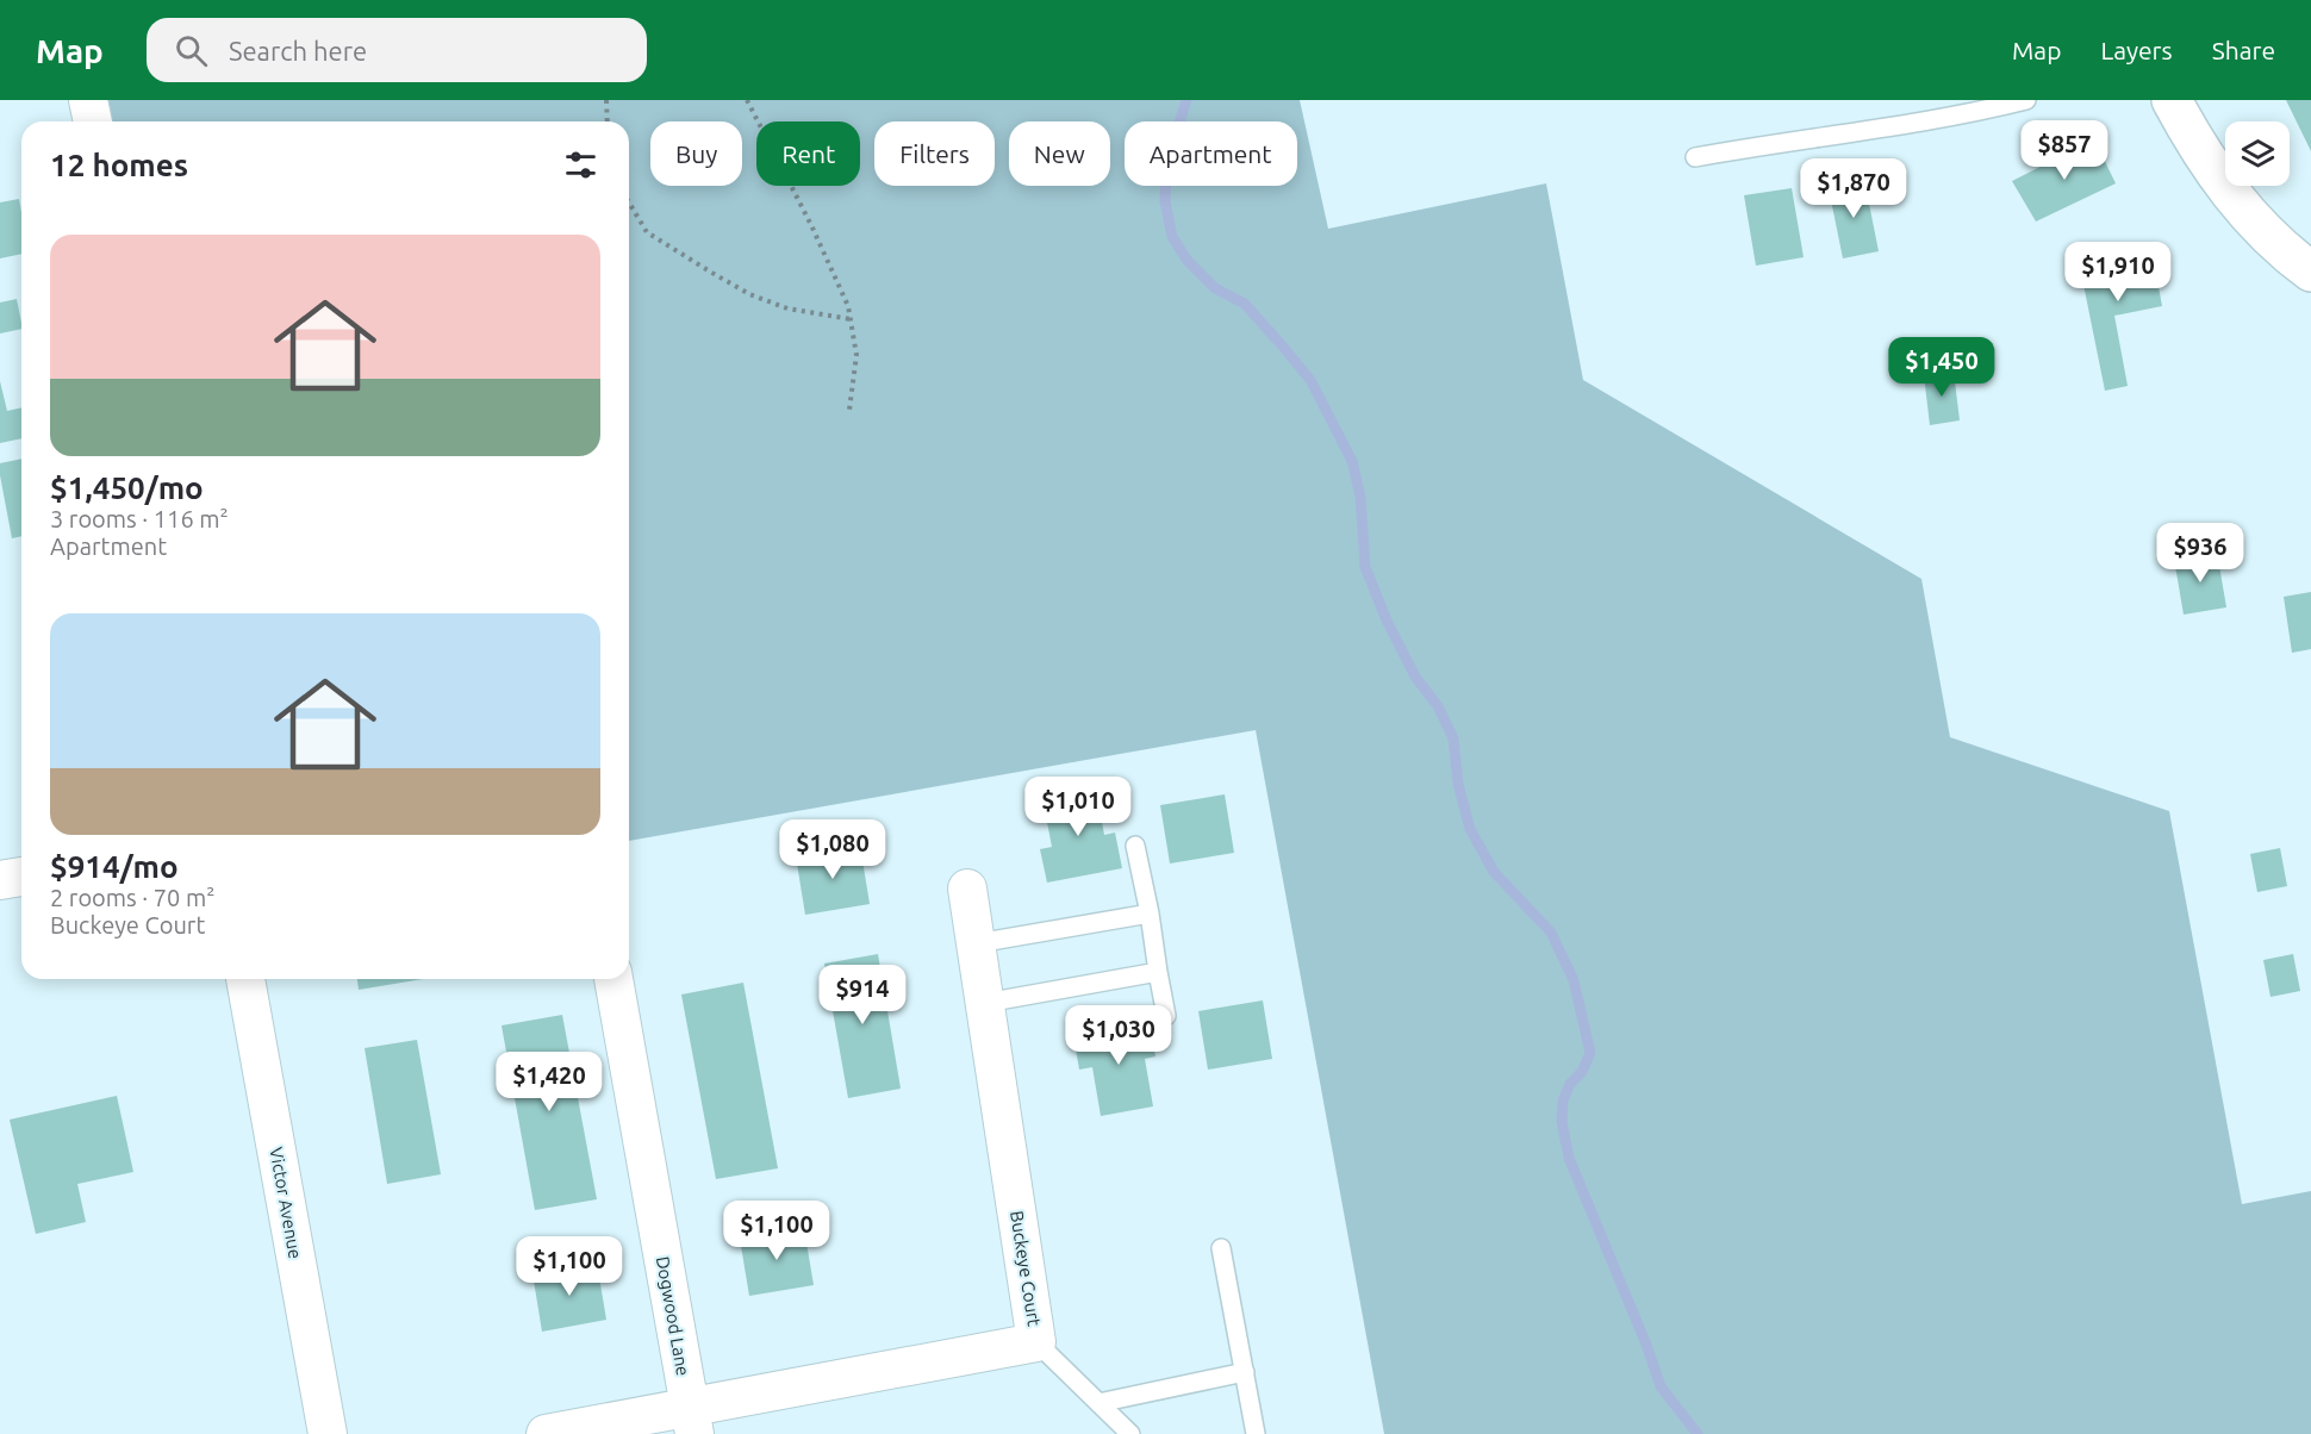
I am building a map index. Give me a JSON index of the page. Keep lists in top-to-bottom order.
{
  "streets": {
    "street": ["Victor Avenue", "Buckeye Court", "Dogwood Lane"]
  },
  "crossings": [
    ["Buckeye Court", "Dogwood Lane"]
  ],
  "page": {
    "header": "Map",
    "search": "Search here",
    "nav": ["Map", "Layers", "Share"],
    "price": [
      "$857",
      "$1,870",
      "$1,910",
      "$1,450",
      "$936",
      "$1,010",
      "$1,080",
      "$914",
      "$1,030",
      "$1,420",
      "$1,100",
      "$1,100"
    ],
    "chip": [
      "Buy",
      "Rent",
      "Filters",
      "New",
      "Apartment"
    ],
    "heading": "12 homes",
    "list": [
      {
        "name": "$1,450/mo",
        "note": "3 rooms · 116 m² · Apartment"
      },
      {
        "name": "$914/mo",
        "note": "2 rooms · 70 m² · Buckeye Court"
      }
    ]
  }
}
